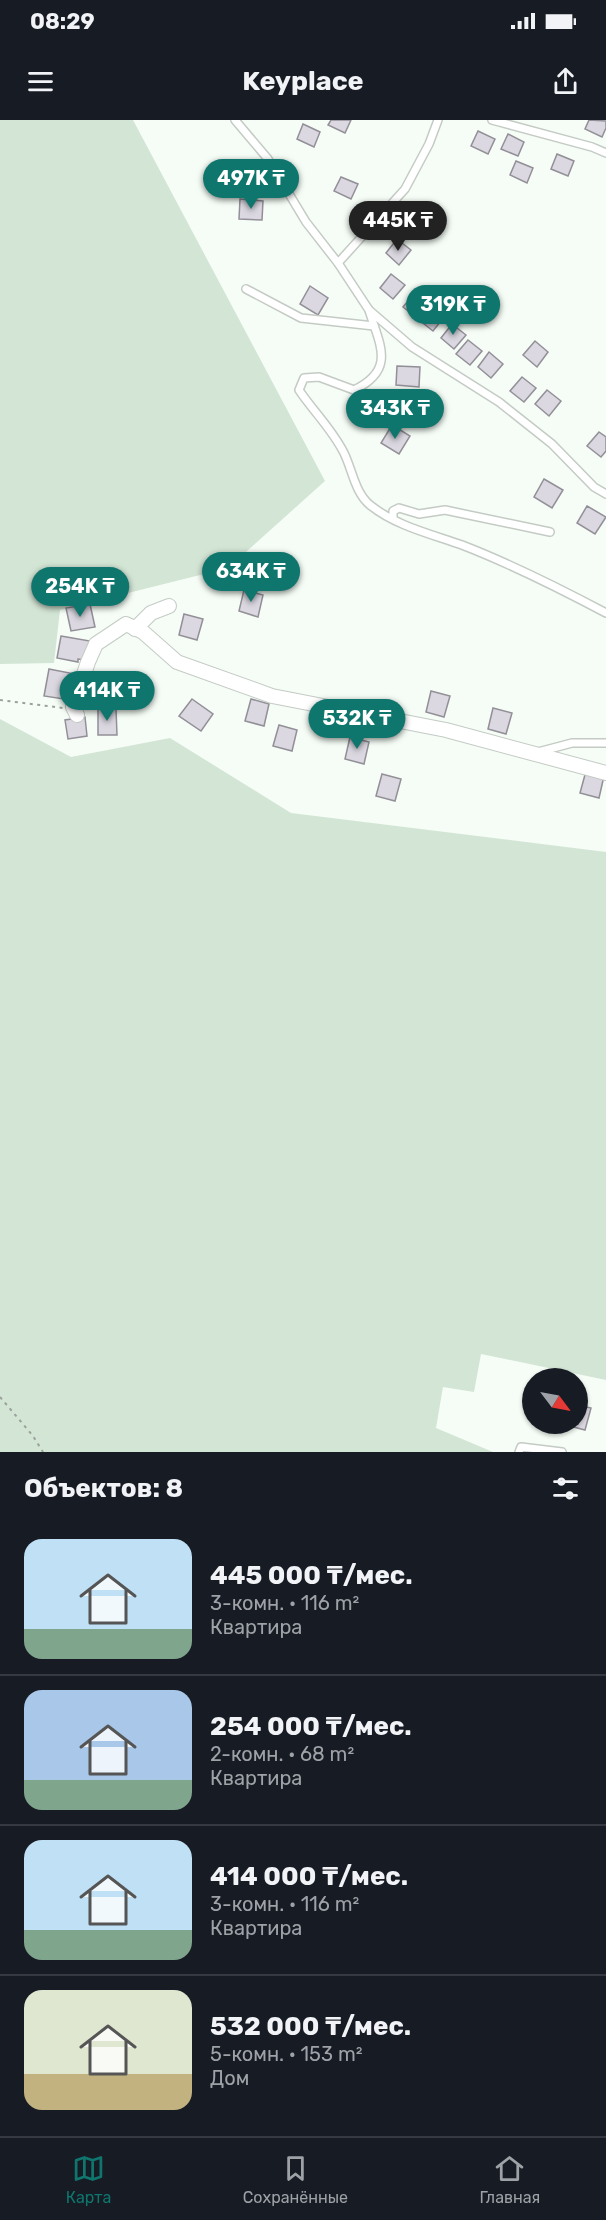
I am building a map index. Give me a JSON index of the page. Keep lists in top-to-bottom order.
{
  "north": "bottom right",
  "page": {
    "status": "08:29",
    "header": "Keyplace",
    "price": [
      "497K ₸",
      "445K ₸",
      "319K ₸",
      "343K ₸",
      "634K ₸",
      "254K ₸",
      "414K ₸",
      "532K ₸"
    ],
    "heading": "Объектов: 8",
    "list": [
      {
        "name": "445 000 ₸/мес.",
        "note": "3-комн. · 116 m² · Квартира"
      },
      {
        "name": "254 000 ₸/мес.",
        "note": "2-комн. · 68 m² · Квартира"
      },
      {
        "name": "414 000 ₸/мес.",
        "note": "3-комн. · 116 m² · Квартира"
      },
      {
        "name": "532 000 ₸/мес.",
        "note": "5-комн. · 153 m² · Дом"
      }
    ],
    "tabs": ["Карта", "Сохранённые", "Главная"]
  }
}
